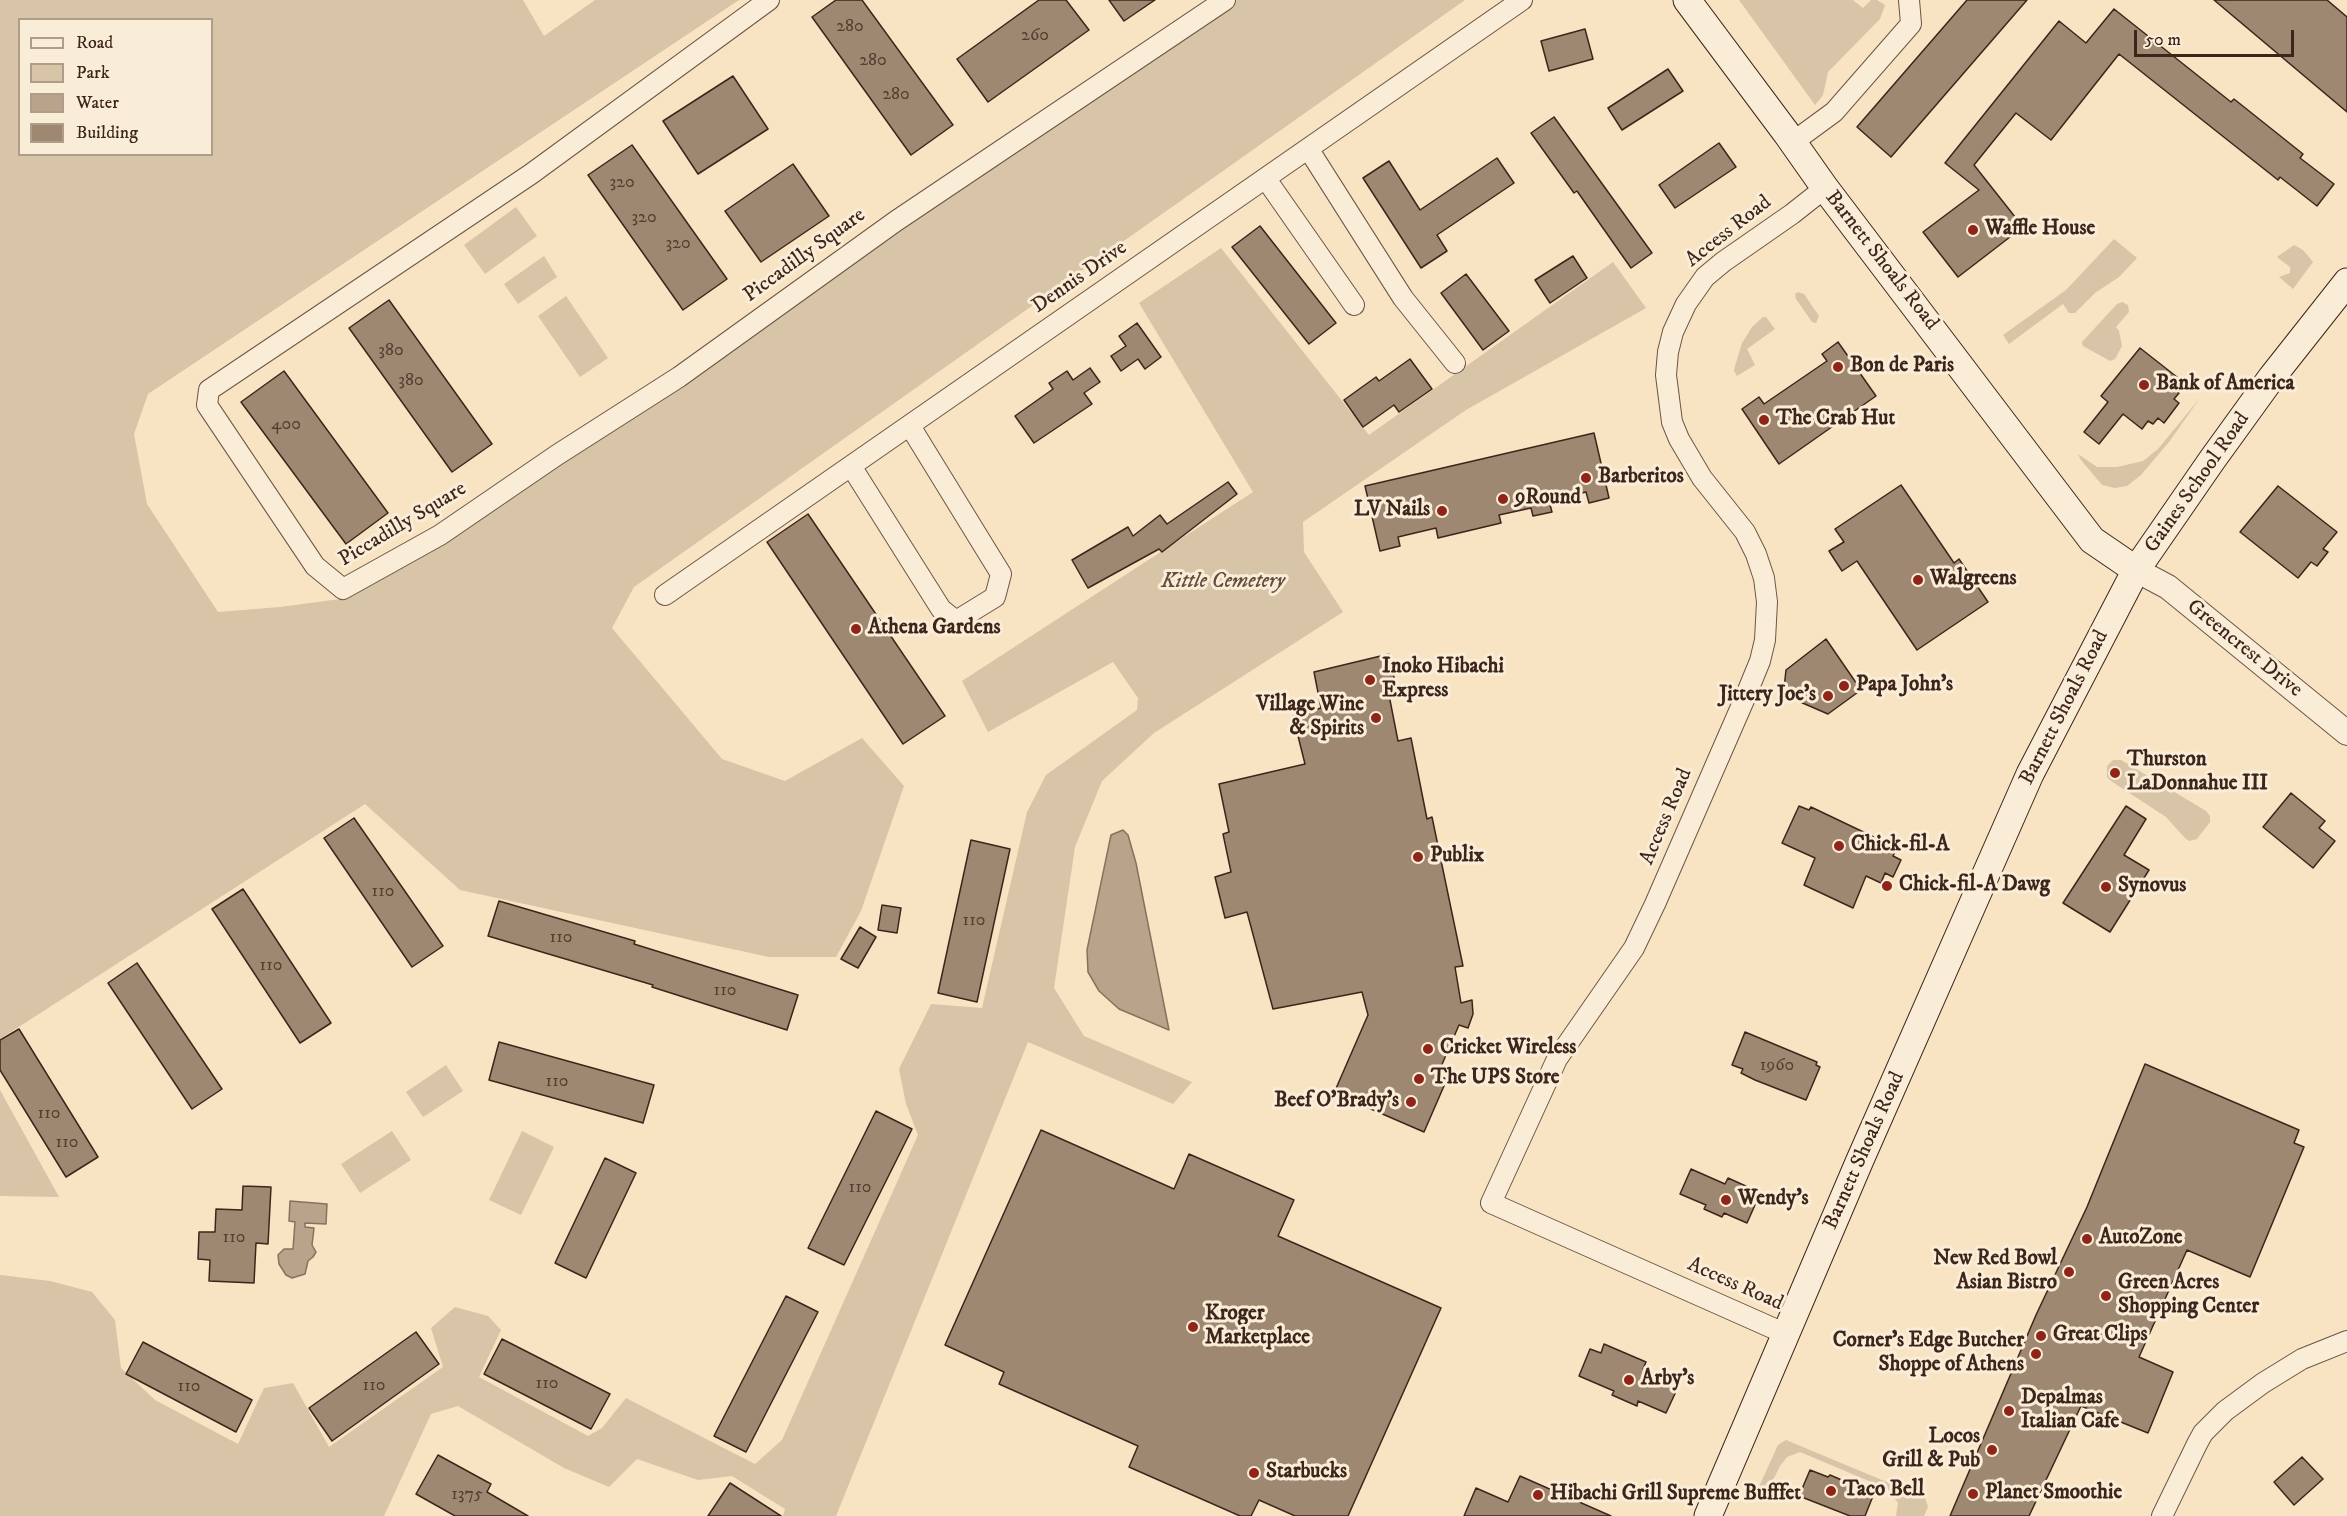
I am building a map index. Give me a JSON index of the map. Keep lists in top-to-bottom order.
{
  "streets": {
    "main road": ["Barnett Shoals Road", "Gaines School Road"],
    "street": [
      "Access Road",
      "Piccadilly Square",
      "Dennis Drive",
      "Greencrest Drive"
    ]
  },
  "crossings": [
    ["Access Road", "Barnett Shoals Road"],
    ["Barnett Shoals Road", "Gaines School Road"],
    ["Barnett Shoals Road", "Greencrest Drive"],
    ["Gaines School Road", "Greencrest Drive"]
  ],
  "parks": ["Kittle Cemetery"],
  "places": [
    "Waffle House",
    "Bon de Paris",
    "Bank of America",
    "The Crab Hut",
    "Barberitos",
    "9Round",
    "LV Nails",
    "Walgreens",
    "Athena Gardens",
    "Inoko Hibachi Express",
    "Papa John's",
    "Jittery Joe's",
    "Village Wine & Spirits",
    "Thurston LaDonnahue III",
    "Chick-fil-A",
    "Publix",
    "Chick-fil-A Dawg",
    "Synovus",
    "Cricket Wireless",
    "The UPS Store",
    "Beef O'Brady's",
    "Wendy's",
    "AutoZone",
    "New Red Bowl Asian Bistro",
    "Green Acres Shopping Center",
    "Kroger Marketplace",
    "Great Clips",
    "Corner's Edge Butcher Shoppe of Athens",
    "Arby's",
    "Depalmas Italian Cafe",
    "Locos Grill & Pub",
    "Starbucks",
    "Taco Bell",
    "Planet Smoothie",
    "Hibachi Grill Supreme Bufffet"
  ],
  "house_numbers": [
    "280",
    "260",
    "280",
    "280",
    "320",
    "320",
    "320",
    "380",
    "380",
    "400",
    "110",
    "110",
    "110",
    "110",
    "110",
    "1960",
    "110",
    "110",
    "110",
    "110",
    "110",
    "110",
    "110",
    "110",
    "1375"
  ],
  "legend": [
    "Road",
    "Park",
    "Water",
    "Building"
  ],
  "scale_bar": "50 m"
}
